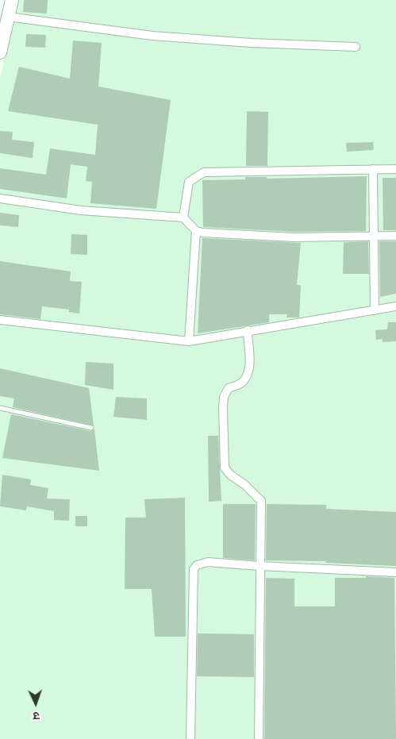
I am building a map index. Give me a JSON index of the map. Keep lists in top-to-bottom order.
{
  "north": "bottom"
}
